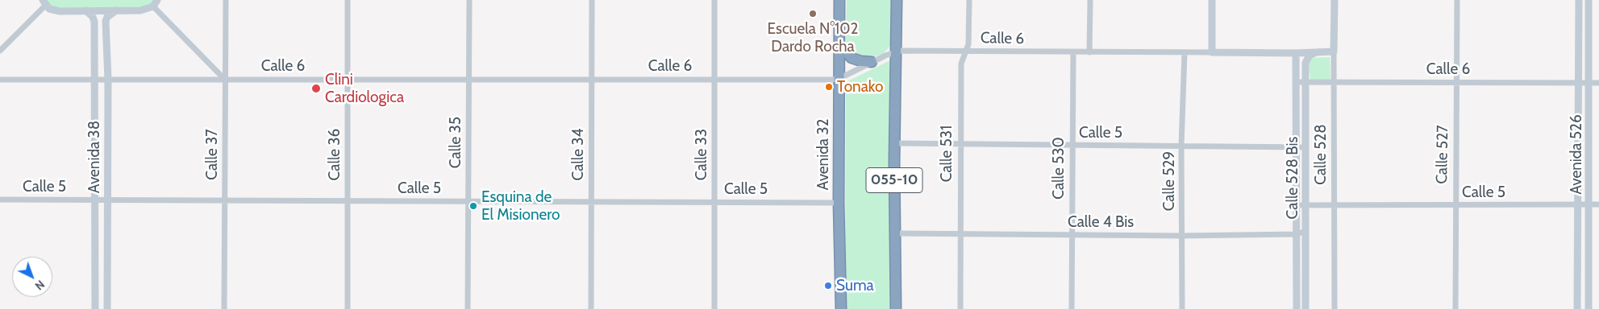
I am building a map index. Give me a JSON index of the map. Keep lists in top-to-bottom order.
{
  "streets": {
    "highway": ["Avenida 32", "055-10"],
    "main road": [
      "Calle 6",
      "Calle 528",
      "Avenida 526",
      "Avenida 38",
      "Calle 528 Bis"
    ],
    "street": [
      "Calle 5",
      "Calle 35",
      "Calle 531",
      "Calle 37",
      "Calle 36",
      "Calle 34",
      "Calle 33",
      "Calle 527",
      "Calle 530",
      "Calle 529",
      "Calle 4 Bis"
    ]
  },
  "crossings": [
    ["Calle 6", "Calle 35"],
    ["Calle 6", "Calle 531"],
    ["Calle 6", "Calle 37"],
    ["Calle 6", "Calle 36"],
    ["Calle 6", "Calle 34"],
    ["Calle 6", "Calle 33"],
    ["Calle 6", "Avenida 32"],
    ["Calle 6", "Calle 528"],
    ["Calle 6", "Calle 527"],
    ["Calle 6", "Avenida 526"],
    ["Calle 6", "Avenida 38"],
    ["Calle 6", "Calle 530"],
    ["Calle 6", "Calle 528 Bis"],
    ["Calle 6", "055-10"],
    ["Calle 6", "Calle 529"],
    ["Calle 5", "Calle 35"],
    ["Calle 5", "Calle 531"],
    ["Calle 5", "Calle 37"],
    ["Calle 5", "Calle 36"],
    ["Calle 5", "Calle 34"],
    ["Calle 5", "Calle 33"],
    ["Calle 5", "Avenida 32"],
    ["Calle 5", "Calle 528"],
    ["Calle 5", "Calle 527"],
    ["Calle 5", "Avenida 526"],
    ["Calle 5", "Avenida 38"],
    ["Calle 5", "Calle 530"],
    ["Calle 5", "Calle 528 Bis"],
    ["Calle 5", "055-10"],
    ["Calle 5", "Calle 529"],
    ["Calle 531", "Calle 4 Bis"],
    ["Calle 530", "Calle 4 Bis"],
    ["Calle 528 Bis", "Calle 4 Bis"],
    ["055-10", "Calle 4 Bis"],
    ["Calle 529", "Calle 4 Bis"]
  ],
  "places": [
    "Escuela N°102 Dardo Rocha",
    "Tonako",
    "Clini Cardiologica",
    "Esquina de El Misionero",
    "Suma"
  ],
  "north": "bottom right"
}
